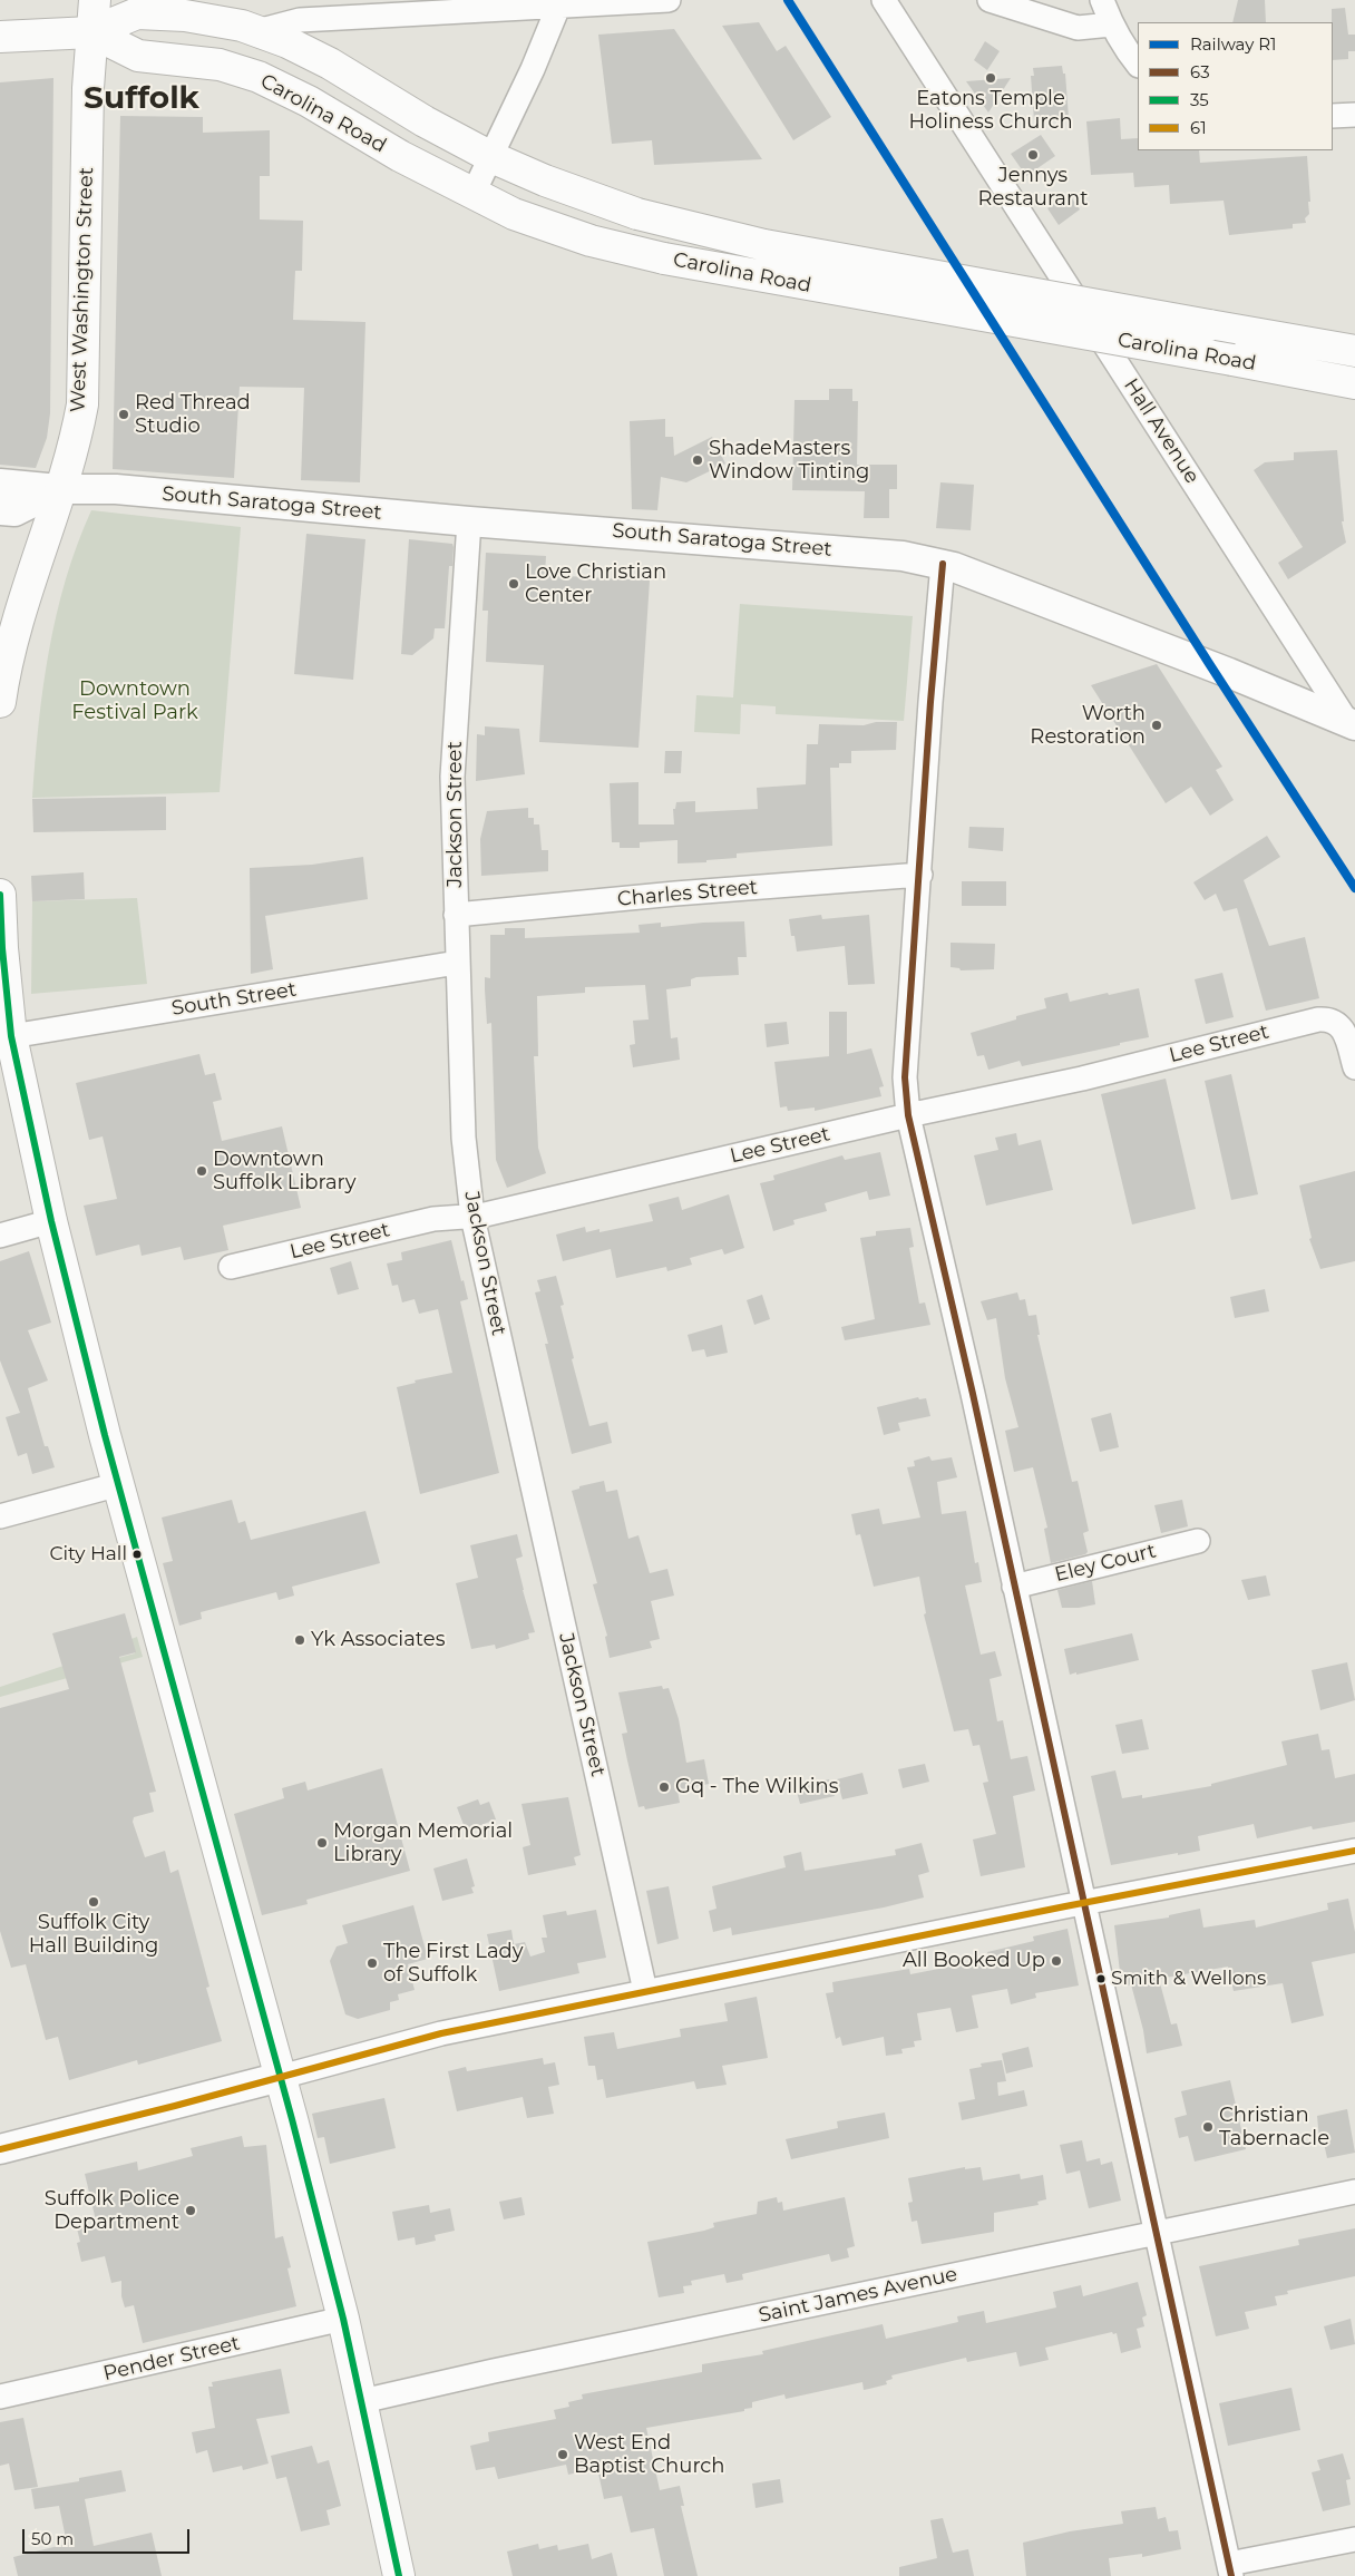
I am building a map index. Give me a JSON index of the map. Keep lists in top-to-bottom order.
{
  "streets": {
    "main road": ["Carolina Road", "West Washington Street"],
    "street": [
      "Hall Avenue",
      "South Saratoga Street",
      "Jackson Street",
      "Charles Street",
      "South Street",
      "Lee Street",
      "Eley Court",
      "Saint James Avenue",
      "Pender Street"
    ]
  },
  "crossings": [
    ["Carolina Road", "West Washington Street"],
    ["West Washington Street", "South Saratoga Street"],
    ["Hall Avenue", "South Saratoga Street"],
    ["South Saratoga Street", "Jackson Street"],
    ["Jackson Street", "Charles Street"],
    ["Jackson Street", "South Street"],
    ["Jackson Street", "Lee Street"]
  ],
  "districts": ["Suffolk"],
  "parks": ["Downtown Festival Park"],
  "places": [
    "Eatons Temple Holiness Church",
    "Jennys Restaurant",
    "Red Thread Studio",
    "ShadeMasters Window Tinting",
    "Love Christian Center",
    "Worth Restoration",
    "Downtown Suffolk Library",
    "City Hall",
    "Yk Associates",
    "Gq - The Wilkins",
    "Morgan Memorial Library",
    "Suffolk City Hall Building",
    "All Booked Up",
    "The First Lady of Suffolk",
    "Smith & Wellons",
    "Christian Tabernacle",
    "Suffolk Police Department",
    "West End Baptist Church"
  ],
  "lines": [
    "rail line R1",
    "transit line 63",
    "transit line 35",
    "transit line 61"
  ],
  "legend": [
    "Railway R1",
    "63",
    "35",
    "61"
  ],
  "scale_bar": "50 m"
}
